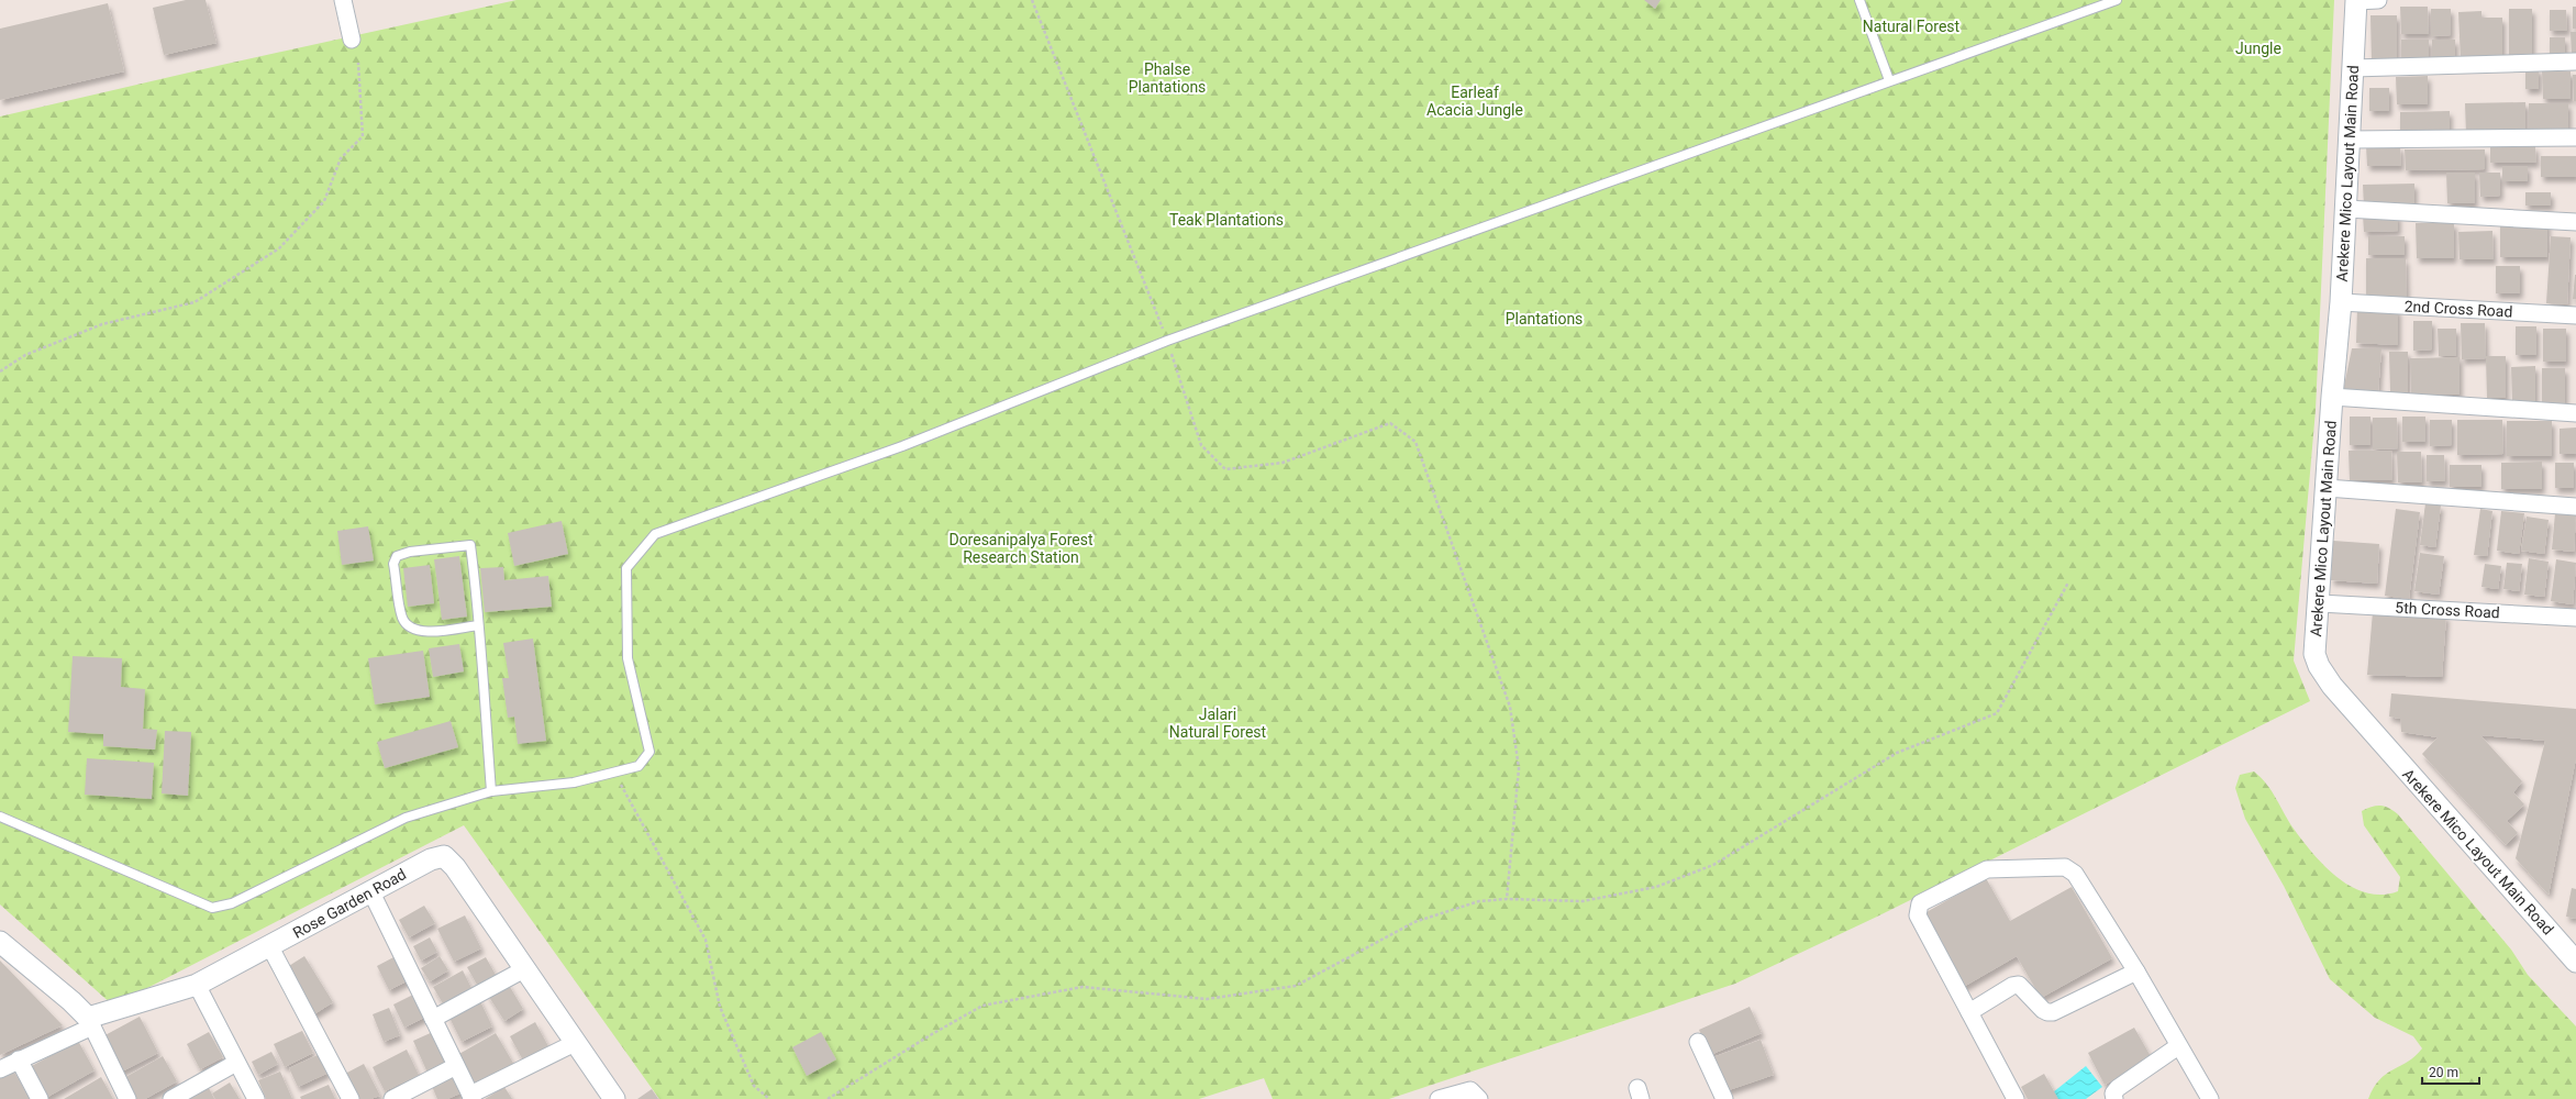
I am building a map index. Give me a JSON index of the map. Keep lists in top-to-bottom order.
{
  "streets": {
    "street": [
      "Arekere Mico Layout Main Road",
      "2nd Cross Road",
      "5th Cross Road",
      "Rose Garden Road"
    ]
  },
  "crossings": [
    ["Arekere Mico Layout Main Road", "2nd Cross Road"],
    ["Arekere Mico Layout Main Road", "5th Cross Road"]
  ],
  "parks": [
    "Natural Forest",
    "Jungle",
    "Phalse Plantations",
    "Earleaf Acacia Jungle",
    "Teak Plantations",
    "Plantations",
    "Doresanipalya Forest Research Station",
    "Jalari Natural Forest"
  ],
  "scale_bar": "20 m"
}
